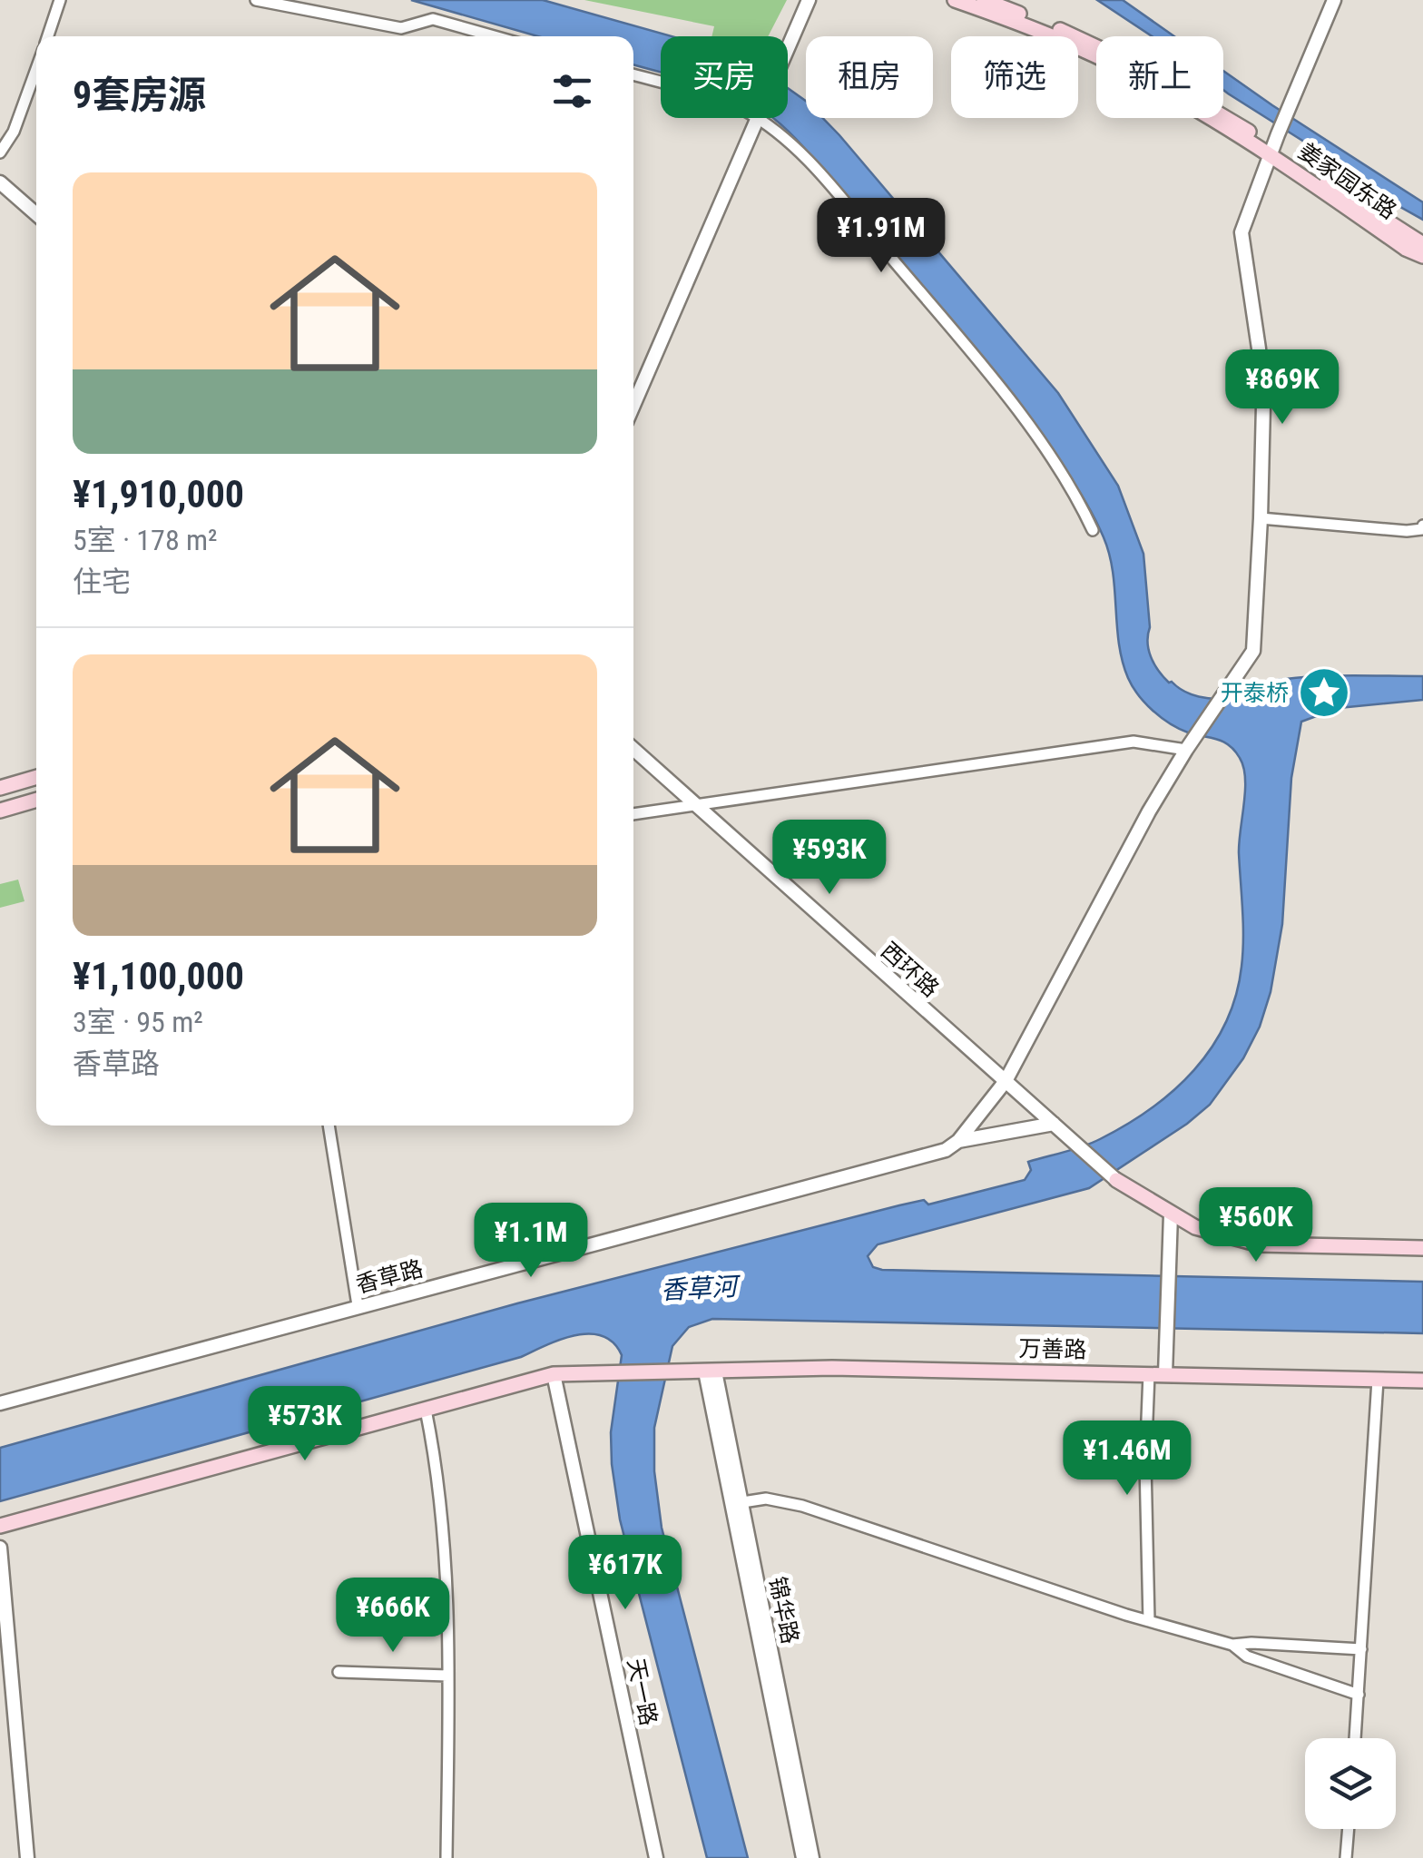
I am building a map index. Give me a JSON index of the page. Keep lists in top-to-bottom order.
{
  "streets": {
    "main road": ["姜家园东路", "万善路"],
    "street": [
      "西环路",
      "香草路",
      "锦华路",
      "天一路"
    ]
  },
  "crossings": [
    ["西环路", "香草路"],
    ["万善路", "锦华路"],
    ["万善路", "天一路"]
  ],
  "water": ["香草河"],
  "places": {
    "place": ["开泰桥"]
  },
  "page": {
    "chip": [
      "买房",
      "租房",
      "筛选",
      "新上"
    ],
    "heading": "9套房源",
    "list": [
      {
        "name": "¥1,910,000",
        "note": "5室 · 178 m² · 住宅"
      },
      {
        "name": "¥1,100,000",
        "note": "3室 · 95 m² · 香草路"
      }
    ],
    "price": [
      "¥1.91M",
      "¥869K",
      "¥593K",
      "¥560K",
      "¥1.1M",
      "¥573K",
      "¥1.46M",
      "¥617K",
      "¥666K"
    ]
  }
}
